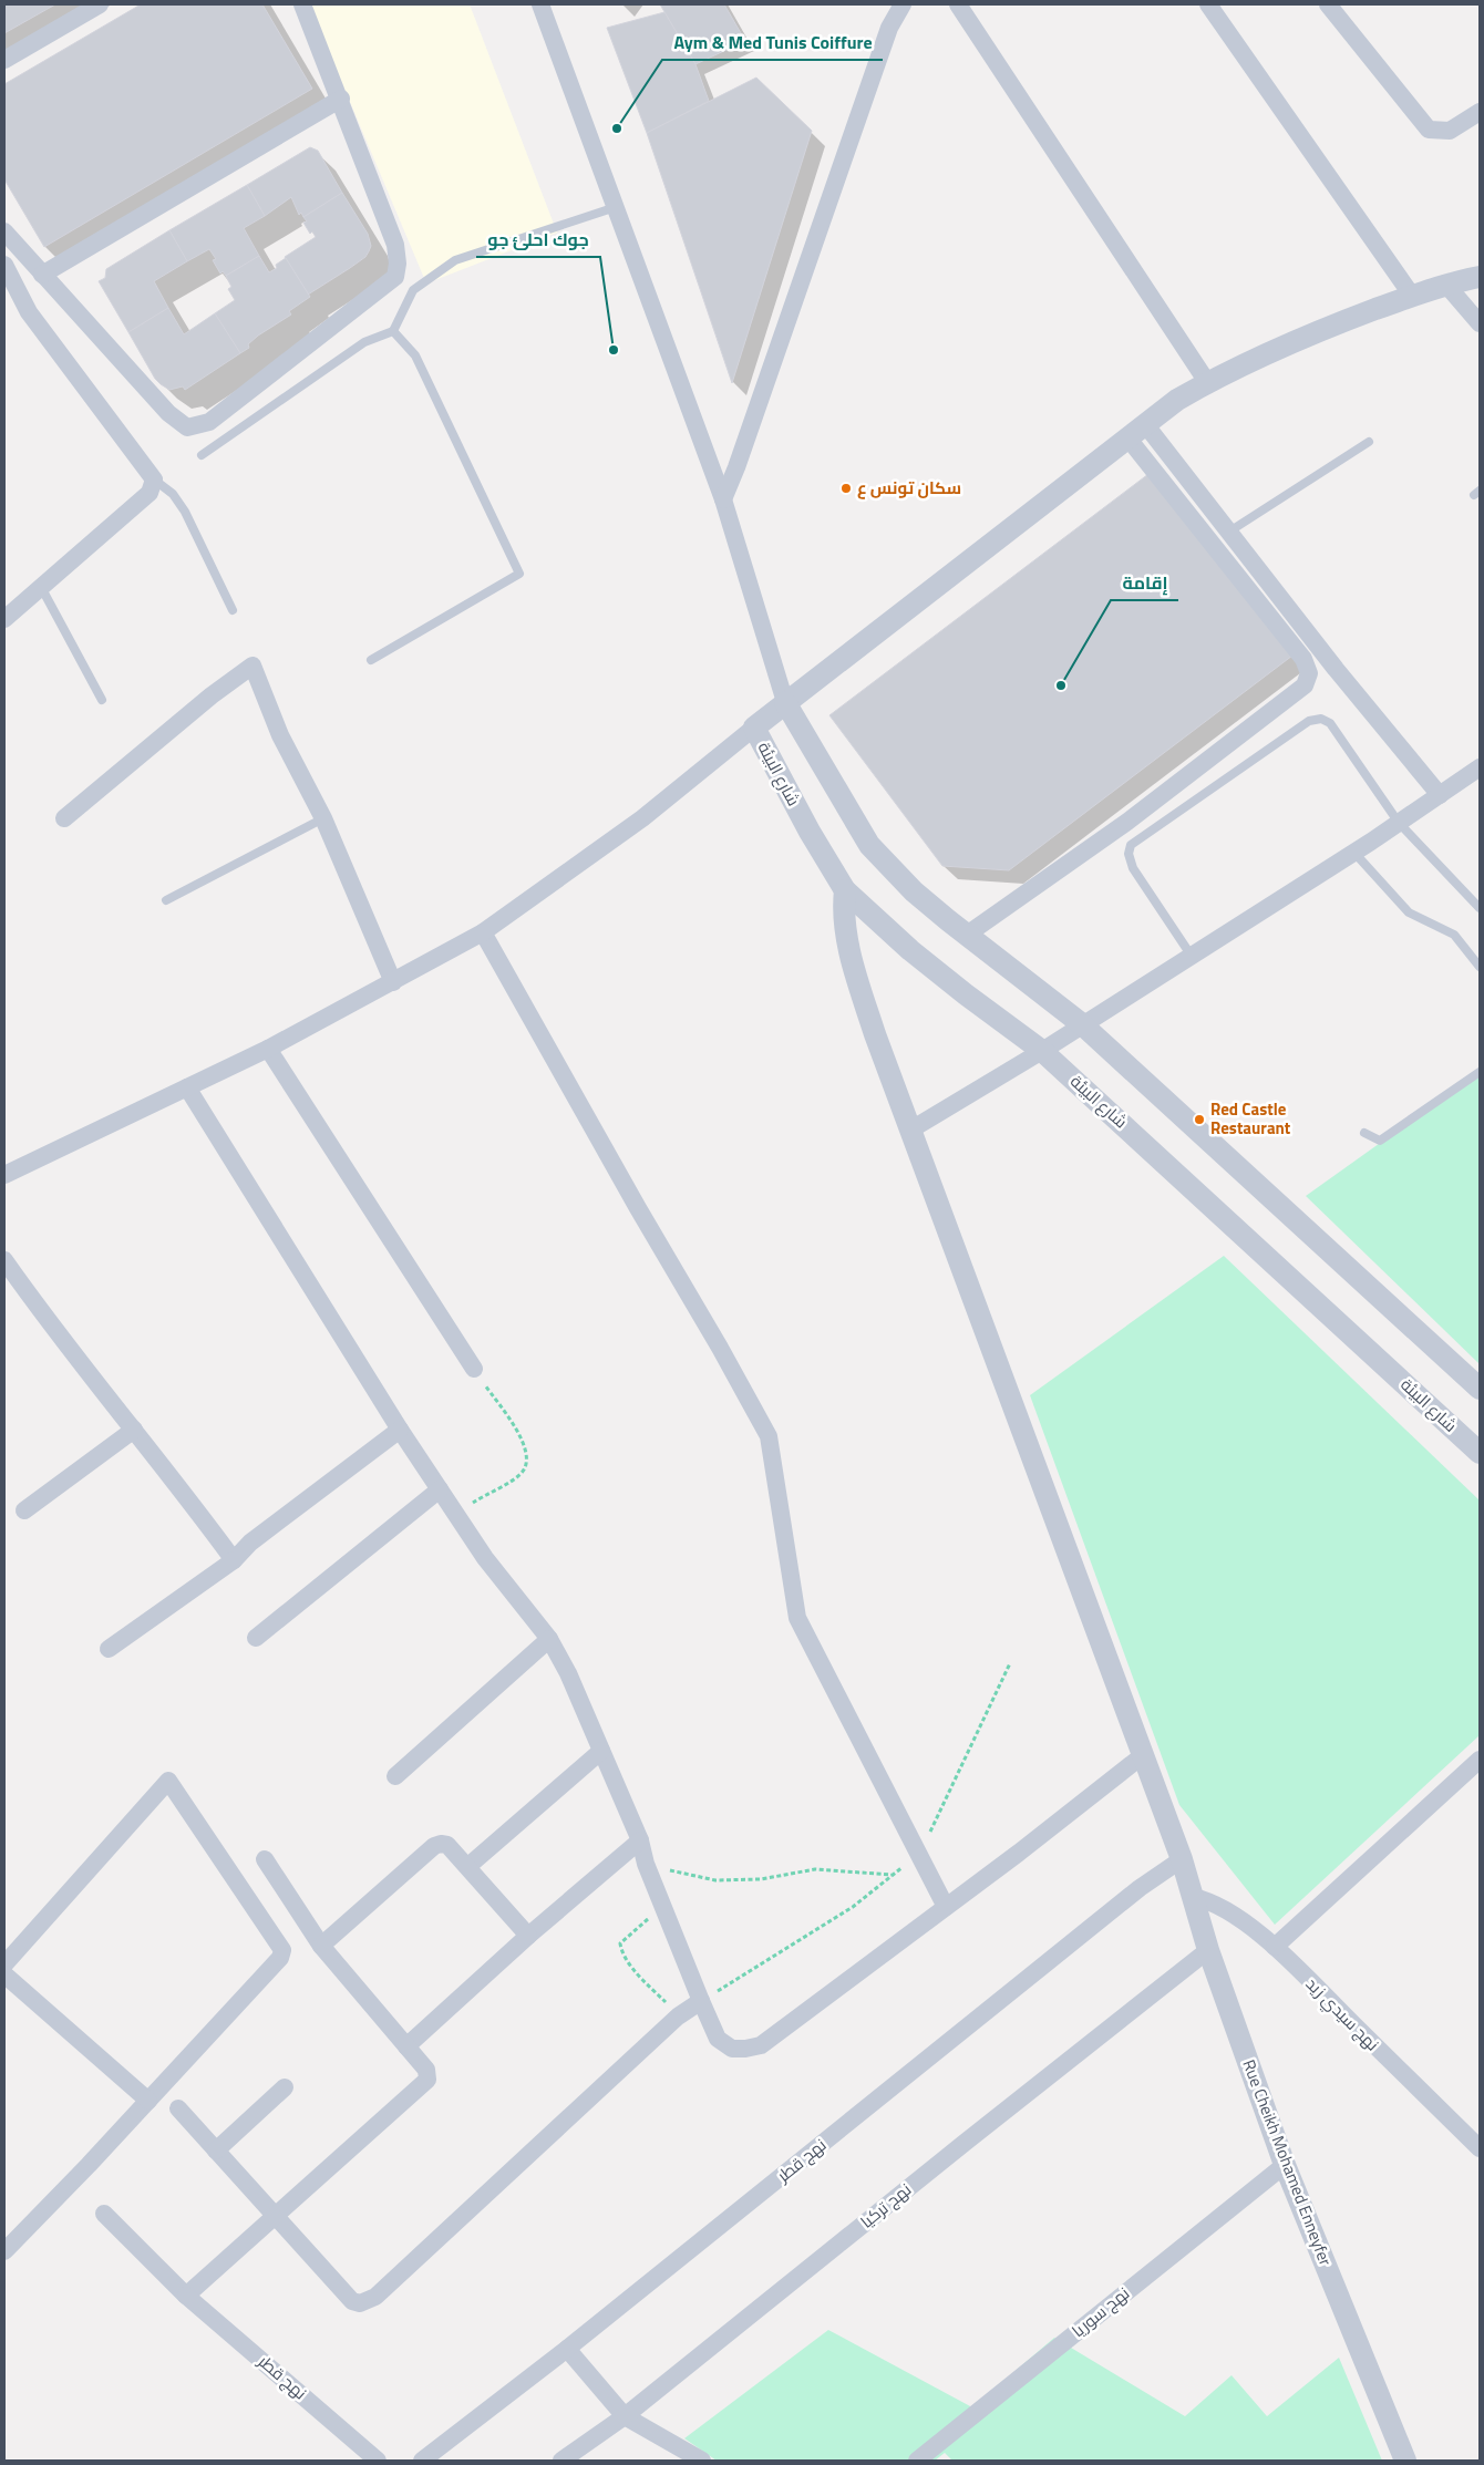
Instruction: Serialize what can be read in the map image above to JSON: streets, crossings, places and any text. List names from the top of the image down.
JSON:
{
  "streets": {
    "street": [
      "شارع البيئة",
      "نهج سيدي زيد",
      "نهج قطر",
      "Rue Cheikh Mohamed Enneyfer",
      "نهج تركيا",
      "نهج سوريا"
    ]
  },
  "crossings": [
    ["شارع البيئة", "Rue Cheikh Mohamed Enneyfer"],
    ["نهج سيدي زيد", "Rue Cheikh Mohamed Enneyfer"],
    ["نهج قطر", "Rue Cheikh Mohamed Enneyfer"],
    ["Rue Cheikh Mohamed Enneyfer", "نهج تركيا"],
    ["Rue Cheikh Mohamed Enneyfer", "نهج سوريا"]
  ],
  "places": [
    "Aym & Med Tunis Coiffure",
    "جوك احلئ جو",
    "سكان تونس ع",
    "إقامة",
    "Red Castle Restaurant"
  ]
}
